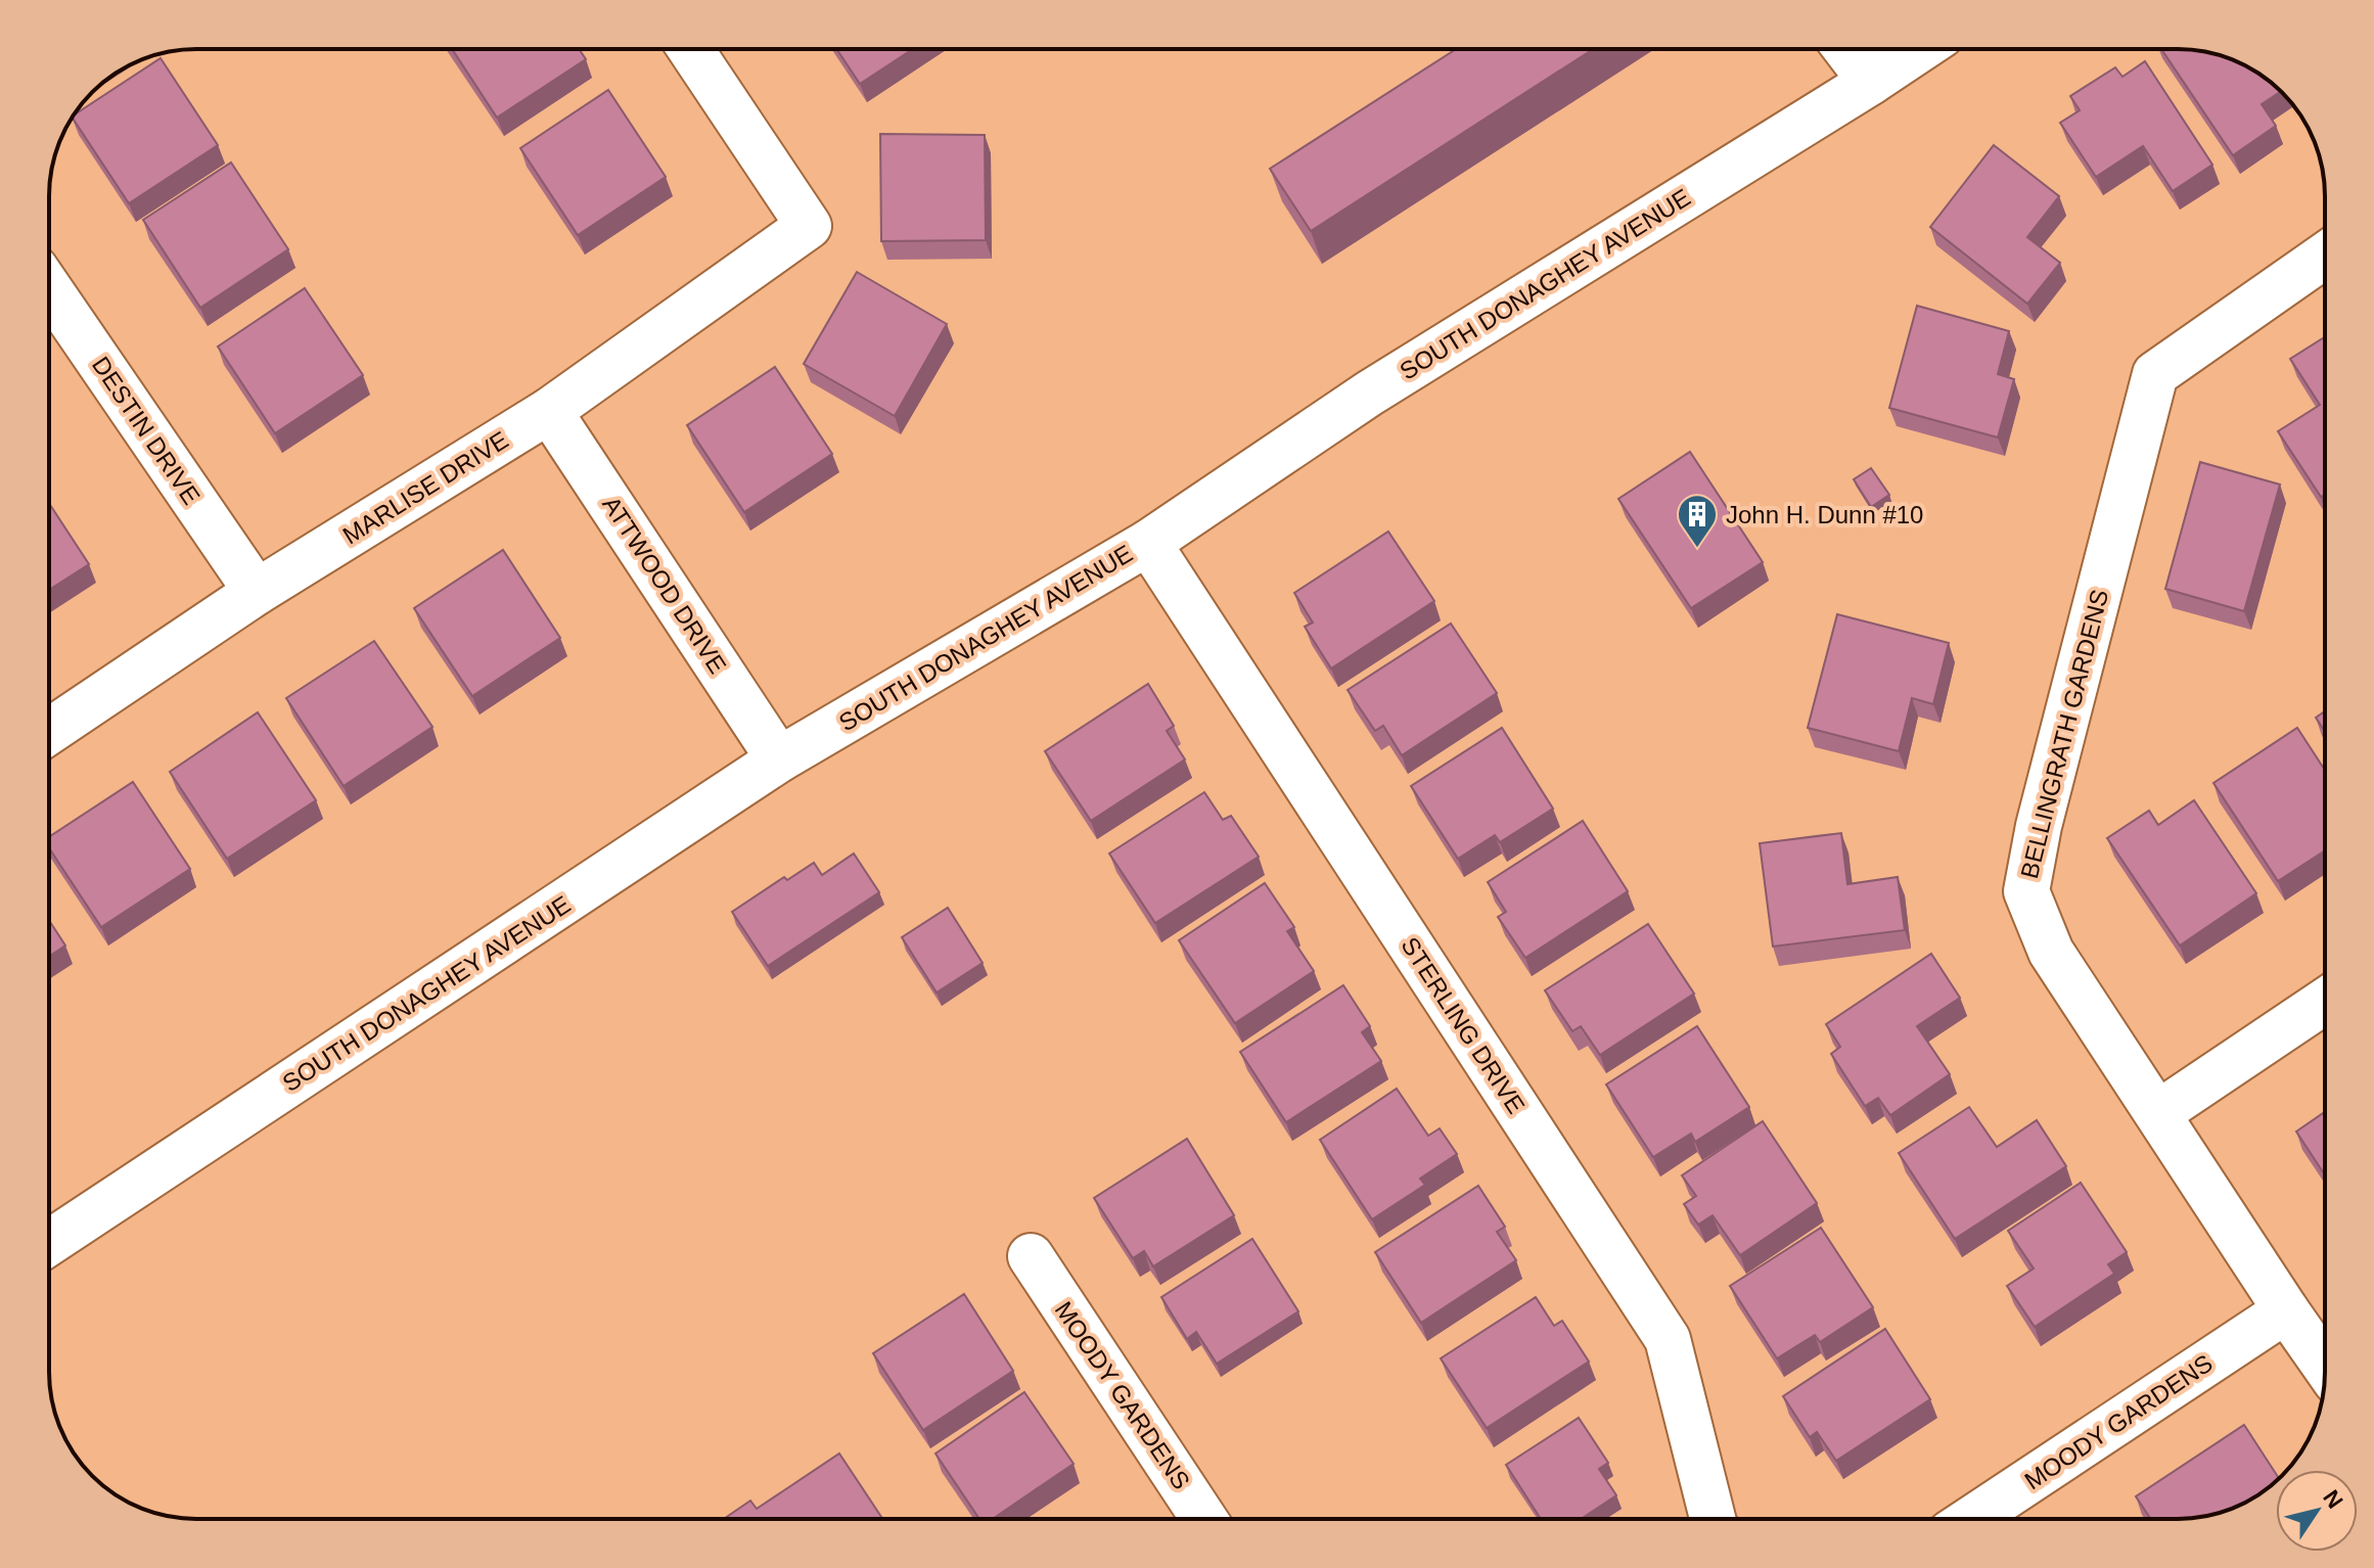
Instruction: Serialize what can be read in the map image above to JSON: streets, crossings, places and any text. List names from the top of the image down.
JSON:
{
  "streets": {
    "street": [
      "SOUTH DONAGHEY AVENUE",
      "DESTIN DRIVE",
      "MARLISE DRIVE",
      "ATTWOOD DRIVE",
      "BELLINGRATH GARDENS",
      "STERLING DRIVE",
      "MOODY GARDENS"
    ]
  },
  "crossings": [
    ["SOUTH DONAGHEY AVENUE", "ATTWOOD DRIVE"],
    ["SOUTH DONAGHEY AVENUE", "STERLING DRIVE"],
    ["DESTIN DRIVE", "MARLISE DRIVE"],
    ["MARLISE DRIVE", "ATTWOOD DRIVE"],
    ["BELLINGRATH GARDENS", "MOODY GARDENS"]
  ],
  "places": {
    "building": ["John H. Dunn #10"]
  },
  "north": "top right"
}
